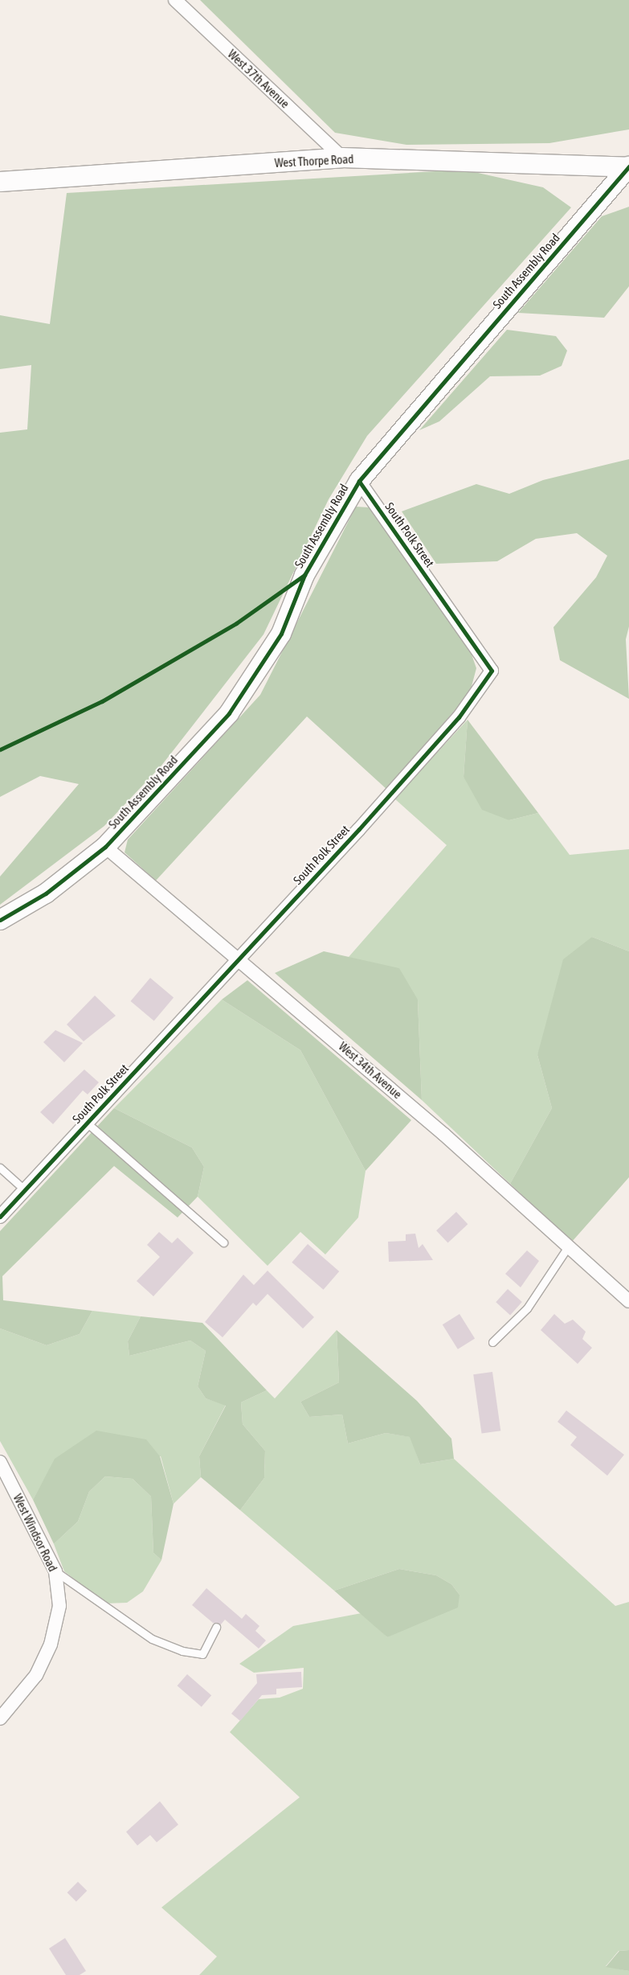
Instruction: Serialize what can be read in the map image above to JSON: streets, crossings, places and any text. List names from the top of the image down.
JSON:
{
  "streets": {
    "street": [
      "West 37th Avenue",
      "West Thorpe Road",
      "South Assembly Road",
      "South Polk Street",
      "West 34th Avenue",
      "West Windsor Road"
    ]
  },
  "crossings": [
    ["West 37th Avenue", "West Thorpe Road"],
    ["West Thorpe Road", "South Assembly Road"],
    ["South Assembly Road", "South Polk Street"],
    ["South Assembly Road", "West 34th Avenue"],
    ["South Polk Street", "West 34th Avenue"]
  ]
}
